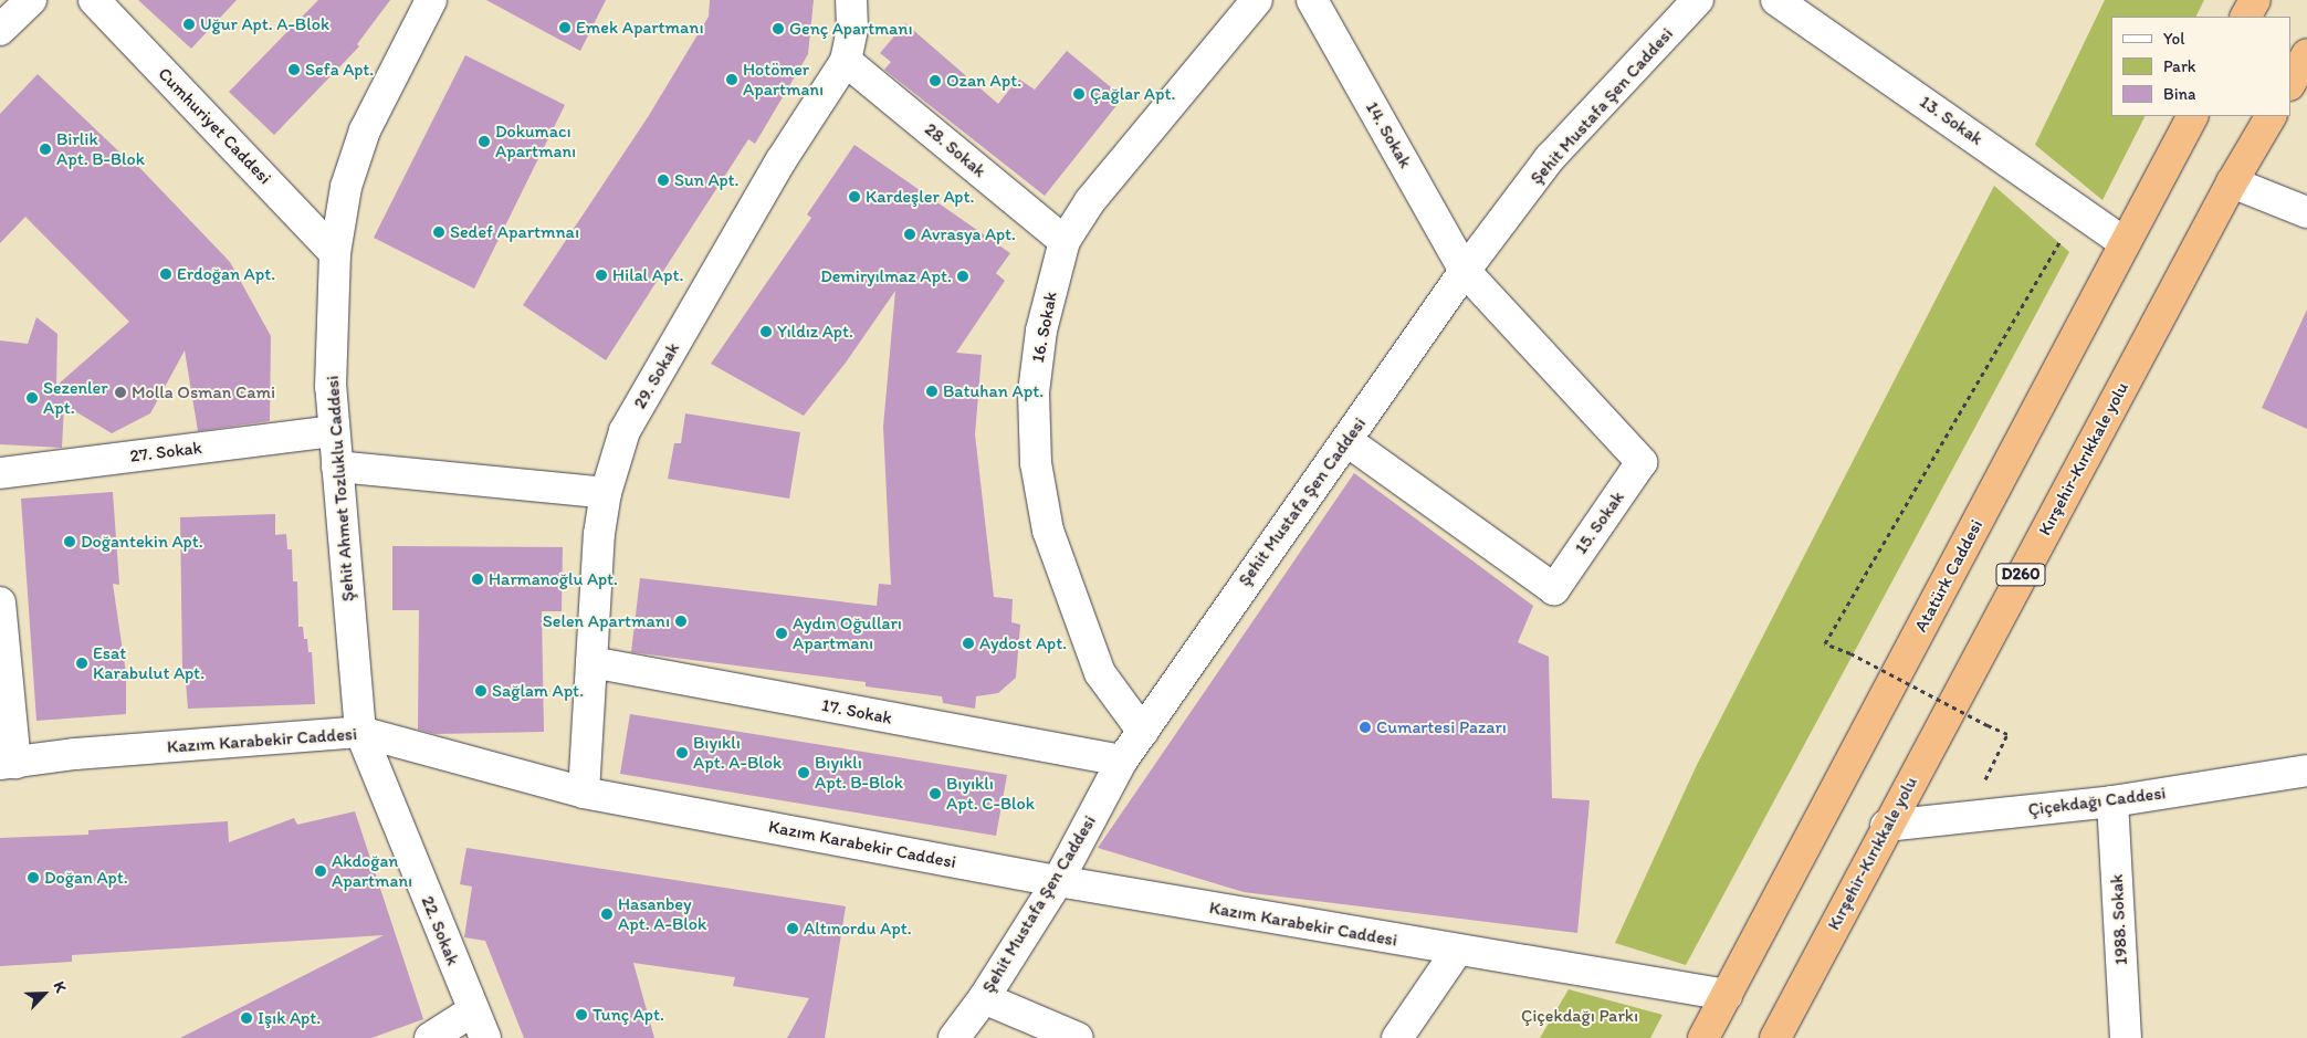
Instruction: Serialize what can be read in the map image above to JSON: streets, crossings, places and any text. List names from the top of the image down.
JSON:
{
  "streets": {
    "highway": ["Kırşehir-Kırıkkale yolu", "D260", "Atatürk Caddesi"],
    "street": [
      "Şehit Mustafa Şen Caddesi",
      "13. Sokak",
      "Cumhuriyet Caddesi",
      "14. Sokak",
      "28. Sokak",
      "16. Sokak",
      "29. Sokak",
      "27. Sokak",
      "Şehit Ahmet Tozluklu Caddesi",
      "15. Sokak",
      "17. Sokak",
      "Kazım Karabekir Caddesi",
      "Çiçekdağı Caddesi",
      "1988. Sokak",
      "22. Sokak"
    ]
  },
  "crossings": [
    ["Şehit Mustafa Şen Caddesi", "14. Sokak"],
    ["Şehit Mustafa Şen Caddesi", "16. Sokak"],
    ["Şehit Mustafa Şen Caddesi", "15. Sokak"],
    ["Şehit Mustafa Şen Caddesi", "17. Sokak"],
    ["Şehit Mustafa Şen Caddesi", "Kazım Karabekir Caddesi"],
    ["13. Sokak", "Atatürk Caddesi"],
    ["Cumhuriyet Caddesi", "Şehit Ahmet Tozluklu Caddesi"],
    ["14. Sokak", "15. Sokak"],
    ["28. Sokak", "16. Sokak"],
    ["28. Sokak", "29. Sokak"],
    ["29. Sokak", "17. Sokak"],
    ["29. Sokak", "Kazım Karabekir Caddesi"],
    ["27. Sokak", "Şehit Ahmet Tozluklu Caddesi"],
    ["Kırşehir-Kırıkkale yolu", "Çiçekdağı Caddesi"],
    ["Şehit Ahmet Tozluklu Caddesi", "Kazım Karabekir Caddesi"],
    ["Şehit Ahmet Tozluklu Caddesi", "22. Sokak"],
    ["Atatürk Caddesi", "Kazım Karabekir Caddesi"],
    ["Kazım Karabekir Caddesi", "22. Sokak"],
    ["Çiçekdağı Caddesi", "1988. Sokak"]
  ],
  "parks": ["Çiçekdağı Parkı"],
  "places": [
    "Uğur Apt. A-Blok",
    "Emek Apartmanı",
    "Genç Apartmanı",
    "Sefa Apt.",
    "Hotömer Apartmanı",
    "Ozan Apt.",
    "Çağlar Apt.",
    "Dokumacı Apartmanı",
    "Birlik Apt. B-Blok",
    "Sun Apt.",
    "Kardeşler Apt.",
    "Sedef Apartmnaı",
    "Avrasya Apt.",
    "Erdoğan Apt.",
    "Hilal Apt.",
    "Demiryılmaz Apt.",
    "Yıldız Apt.",
    "Batuhan Apt.",
    "Molla Osman Cami",
    "Sezenler Apt.",
    "Doğantekin Apt.",
    "Harmanoğlu Apt.",
    "Selen Apartmanı",
    "Aydın Oğulları Apartmanı",
    "Aydost Apt.",
    "Esat Karabulut Apt.",
    "Sağlam Apt.",
    "Cumartesi Pazarı",
    "Bıyıklı Apt. A-Blok",
    "Bıyıklı Apt. B-Blok",
    "Bıyıklı Apt. C-Blok",
    "Akdoğan Apartmanı",
    "Doğan Apt.",
    "Hasanbey Apt. A-Blok",
    "Altınordu Apt.",
    "Tunç Apt.",
    "Işık Apt."
  ],
  "legend": ["Yol", "Park", "Bina"],
  "north": "top right"
}
